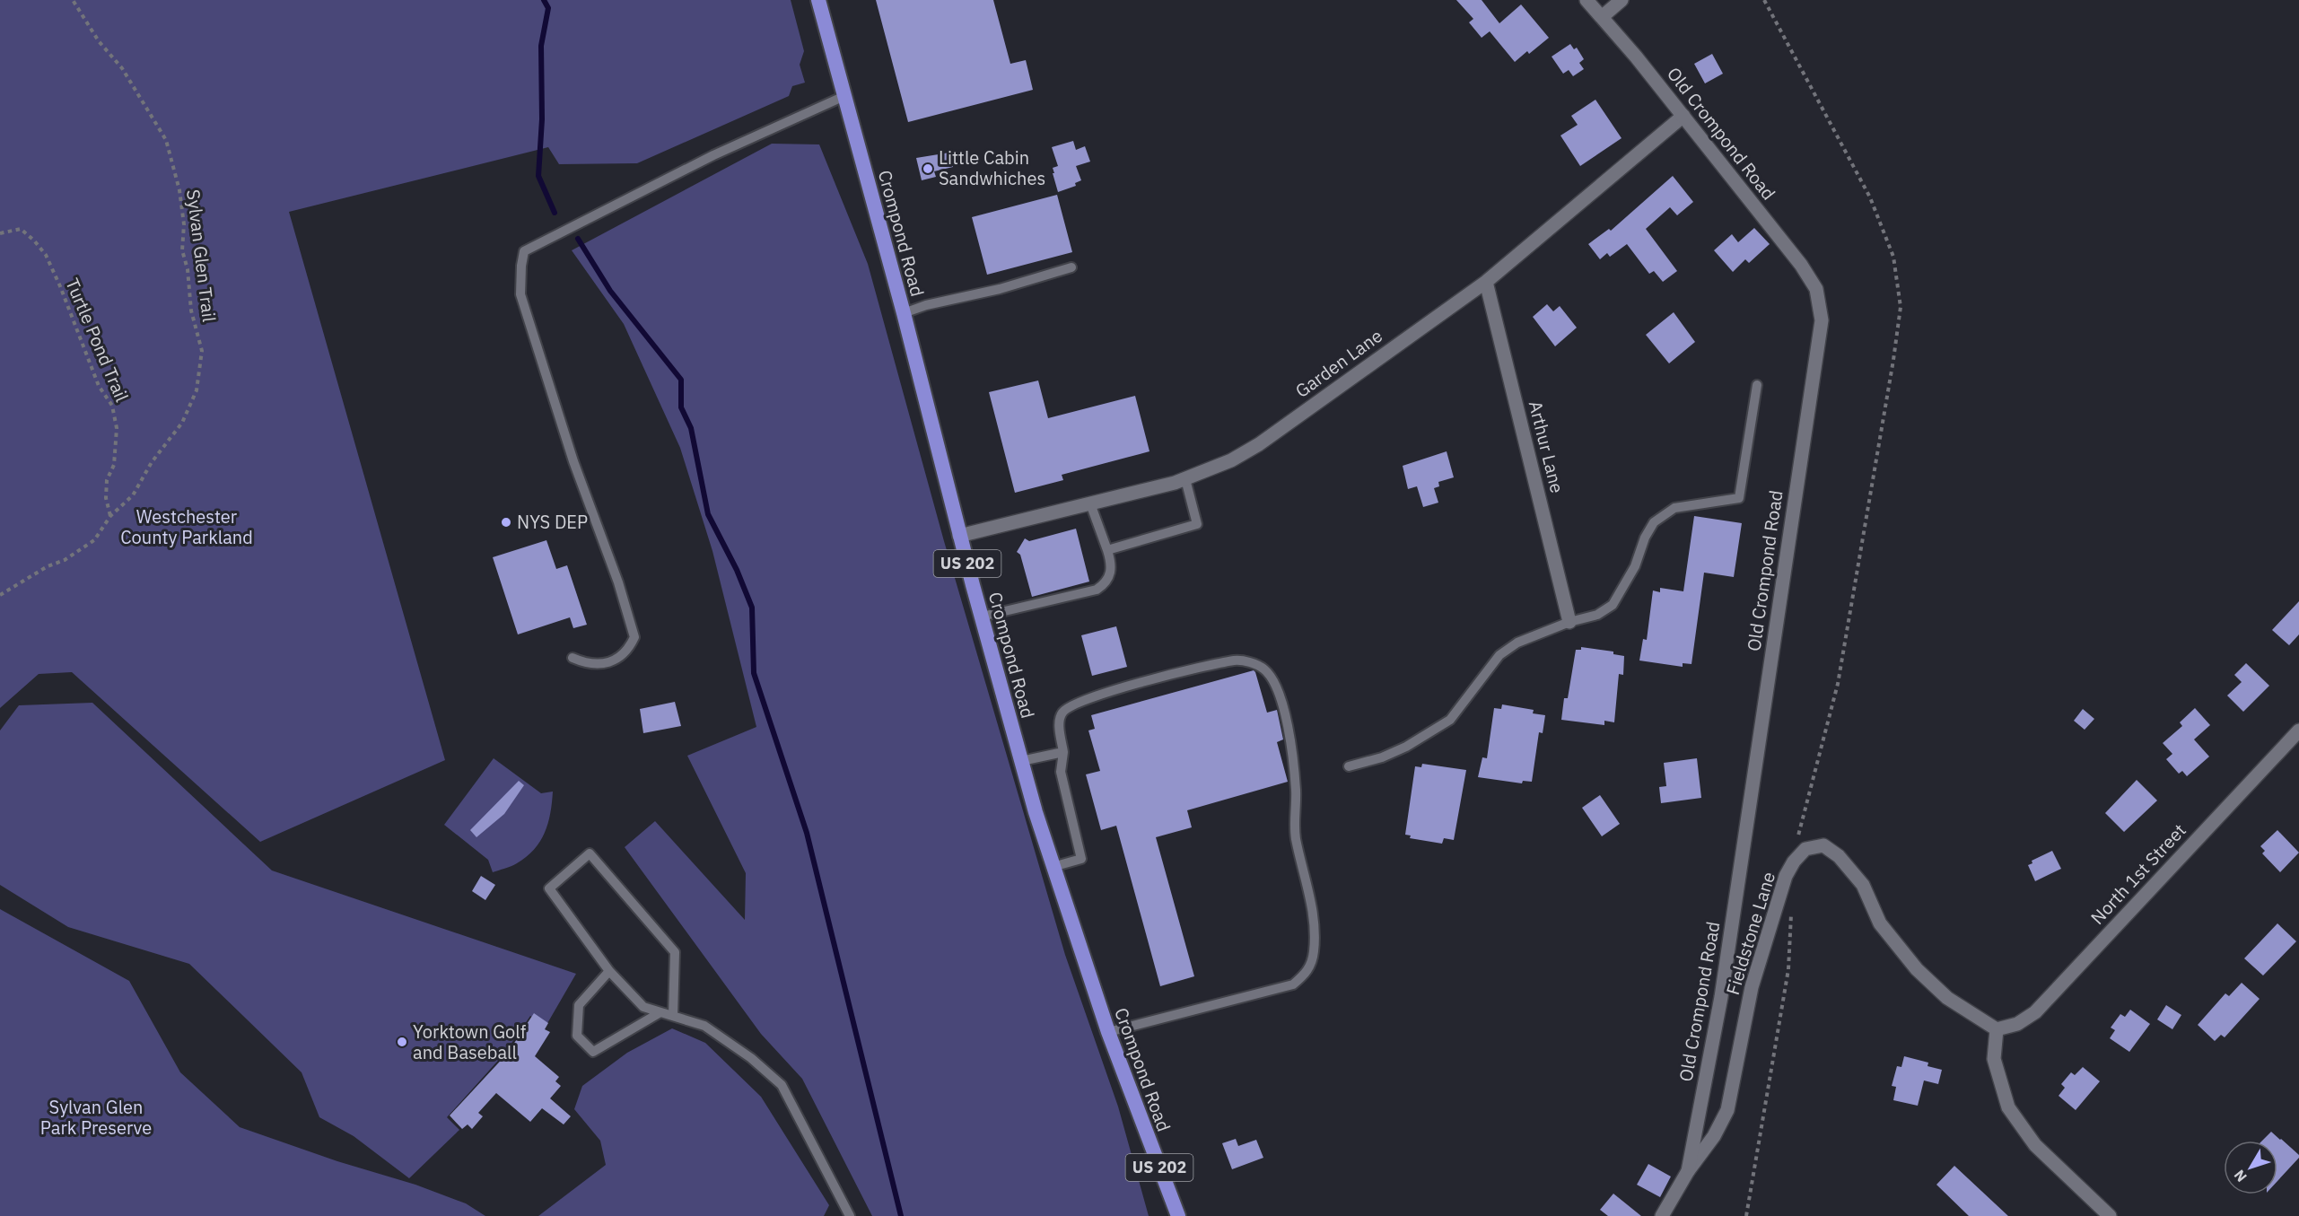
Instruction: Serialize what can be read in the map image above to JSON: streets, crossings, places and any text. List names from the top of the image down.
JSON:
{
  "streets": {
    "highway": ["Crompond Road", "US 202"],
    "street": [
      "Old Crompond Road",
      "Garden Lane",
      "Arthur Lane",
      "North 1st Street",
      "Fieldstone Lane"
    ],
    "path": ["Sylvan Glen Trail", "Turtle Pond Trail"]
  },
  "crossings": [
    ["Old Crompond Road", "Garden Lane"],
    ["Old Crompond Road", "Fieldstone Lane"],
    ["Crompond Road", "Garden Lane"],
    ["Sylvan Glen Trail", "Turtle Pond Trail"],
    ["Garden Lane", "Arthur Lane"],
    ["North 1st Street", "Fieldstone Lane"]
  ],
  "parks": ["Westchester County Parkland", "Sylvan Glen Park Preserve"],
  "places": ["Little Cabin Sandwhiches", "NYS DEP", "Yorktown Golf and Baseball"],
  "north": "bottom left"
}
